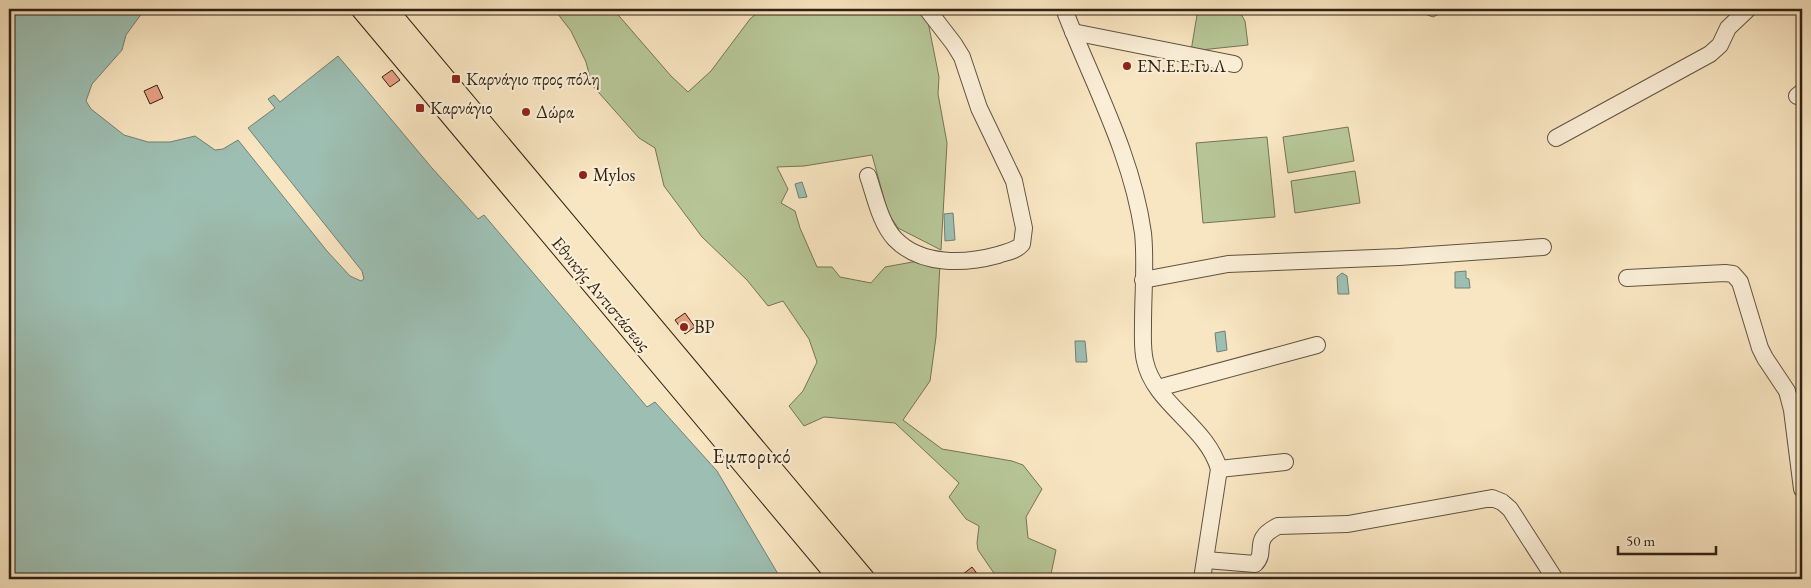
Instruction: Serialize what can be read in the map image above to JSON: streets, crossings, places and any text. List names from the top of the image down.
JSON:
{
  "streets": {
    "main road": ["Εθνικής Αντιστάσεως"]
  },
  "districts": ["Εμπορικό"],
  "places": {
    "other": [
      "ΕΝ.Ε.Ε.Γυ.Λ",
      "Δώρα",
      "Mylos",
      "BP"
    ],
    "transit": ["Καρνάγιο προς πόλη", "Καρνάγιο"]
  },
  "scale_bar": "50 m"
}
